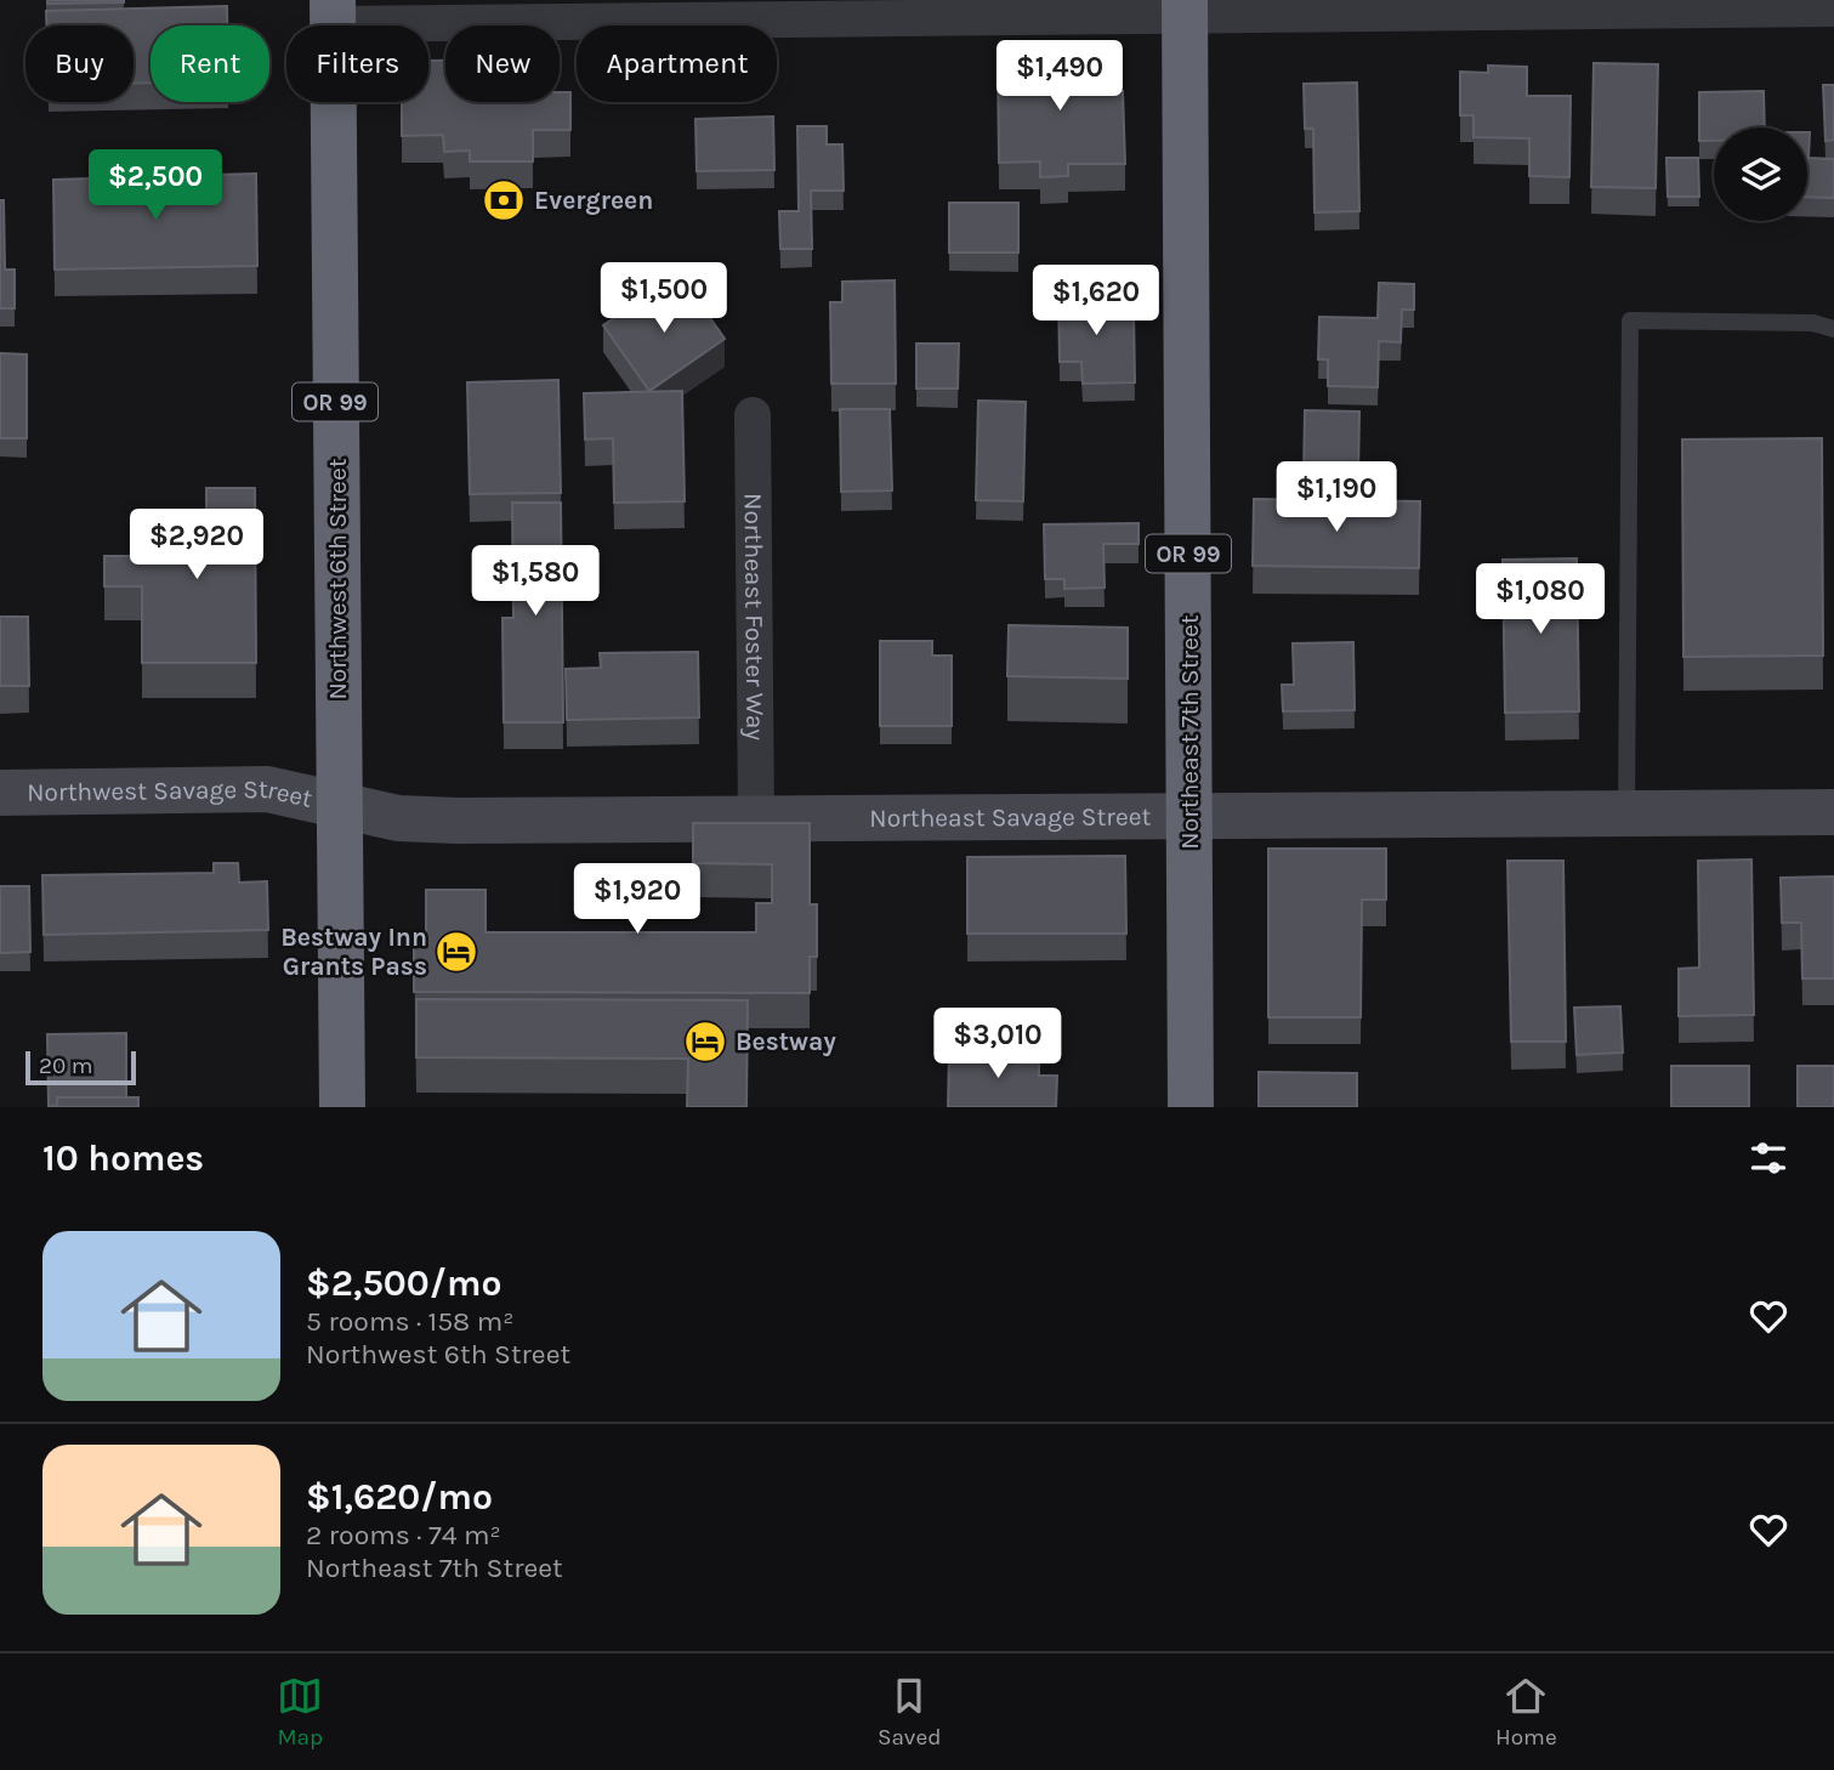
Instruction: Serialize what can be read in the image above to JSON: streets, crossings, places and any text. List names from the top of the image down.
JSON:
{
  "streets": {
    "highway": ["OR 99", "Northwest 6th Street", "Northeast 7th Street"],
    "street": ["Northeast Foster Way", "Northwest Savage Street", "Northeast Savage Street"]
  },
  "crossings": [
    ["Northwest 6th Street", "Northwest Savage Street"],
    ["Northwest 6th Street", "Northeast Savage Street"],
    ["Northeast Foster Way", "Northeast Savage Street"],
    ["Northeast 7th Street", "Northeast Savage Street"],
    ["Northwest Savage Street", "Northeast Savage Street"]
  ],
  "places": {
    "bank": ["Evergreen"],
    "hotel": ["Bestway Inn Grants Pass", "Bestway"]
  },
  "scale_bar": "20 m",
  "page": {
    "chip": [
      "Buy",
      "Rent",
      "Filters",
      "New",
      "Apartment"
    ],
    "price": [
      "$1,490",
      "$2,500",
      "$1,500",
      "$1,620",
      "$1,190",
      "$2,920",
      "$1,580",
      "$1,080",
      "$1,920",
      "$3,010"
    ],
    "scale": "20 m",
    "heading": "10 homes",
    "list": [
      {
        "name": "$2,500/mo",
        "note": "5 rooms · 158 m² · Northwest 6th Street"
      },
      {
        "name": "$1,620/mo",
        "note": "2 rooms · 74 m² · Northeast 7th Street"
      }
    ],
    "tabs": ["Map", "Saved", "Home"]
  }
}
